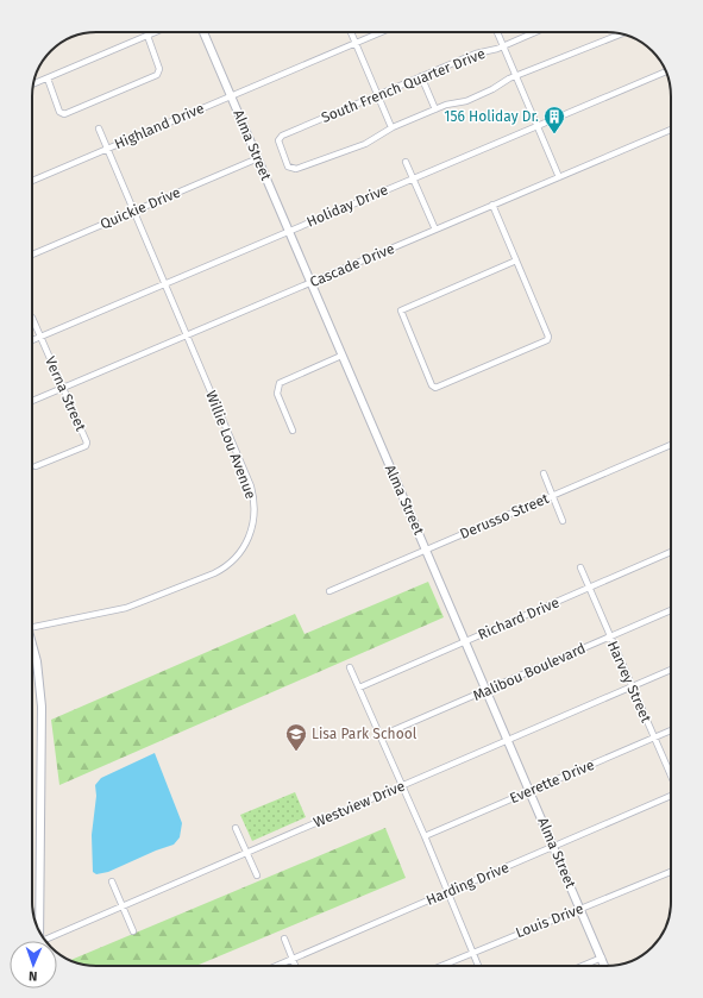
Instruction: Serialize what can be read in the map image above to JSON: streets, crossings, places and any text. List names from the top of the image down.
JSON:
{
  "streets": {
    "street": [
      "South French Quarter Drive",
      "Highland Drive",
      "Alma Street",
      "Holiday Drive",
      "Quickie Drive",
      "Cascade Drive",
      "Verna Street",
      "Willie Lou Avenue",
      "Derusso Street",
      "Richard Drive",
      "Malibou Boulevard",
      "Harvey Street",
      "Everette Drive",
      "Westview Drive",
      "Harding Drive",
      "Louis Drive"
    ]
  },
  "crossings": [
    ["Highland Drive", "Alma Street"],
    ["Highland Drive", "Willie Lou Avenue"],
    ["Alma Street", "Holiday Drive"],
    ["Alma Street", "Quickie Drive"],
    ["Alma Street", "Cascade Drive"],
    ["Alma Street", "Derusso Street"],
    ["Alma Street", "Richard Drive"],
    ["Alma Street", "Malibou Boulevard"],
    ["Alma Street", "Everette Drive"],
    ["Alma Street", "Westview Drive"],
    ["Alma Street", "Harding Drive"],
    ["Alma Street", "Louis Drive"],
    ["Holiday Drive", "Verna Street"],
    ["Holiday Drive", "Willie Lou Avenue"],
    ["Quickie Drive", "Willie Lou Avenue"],
    ["Cascade Drive", "Verna Street"],
    ["Cascade Drive", "Willie Lou Avenue"],
    ["Richard Drive", "Harvey Street"],
    ["Malibou Boulevard", "Harvey Street"],
    ["Harvey Street", "Everette Drive"],
    ["Harvey Street", "Westview Drive"]
  ],
  "places": {
    "building": ["156 Holiday Dr."],
    "school or university": ["Lisa Park School"]
  },
  "north": "bottom"
}
